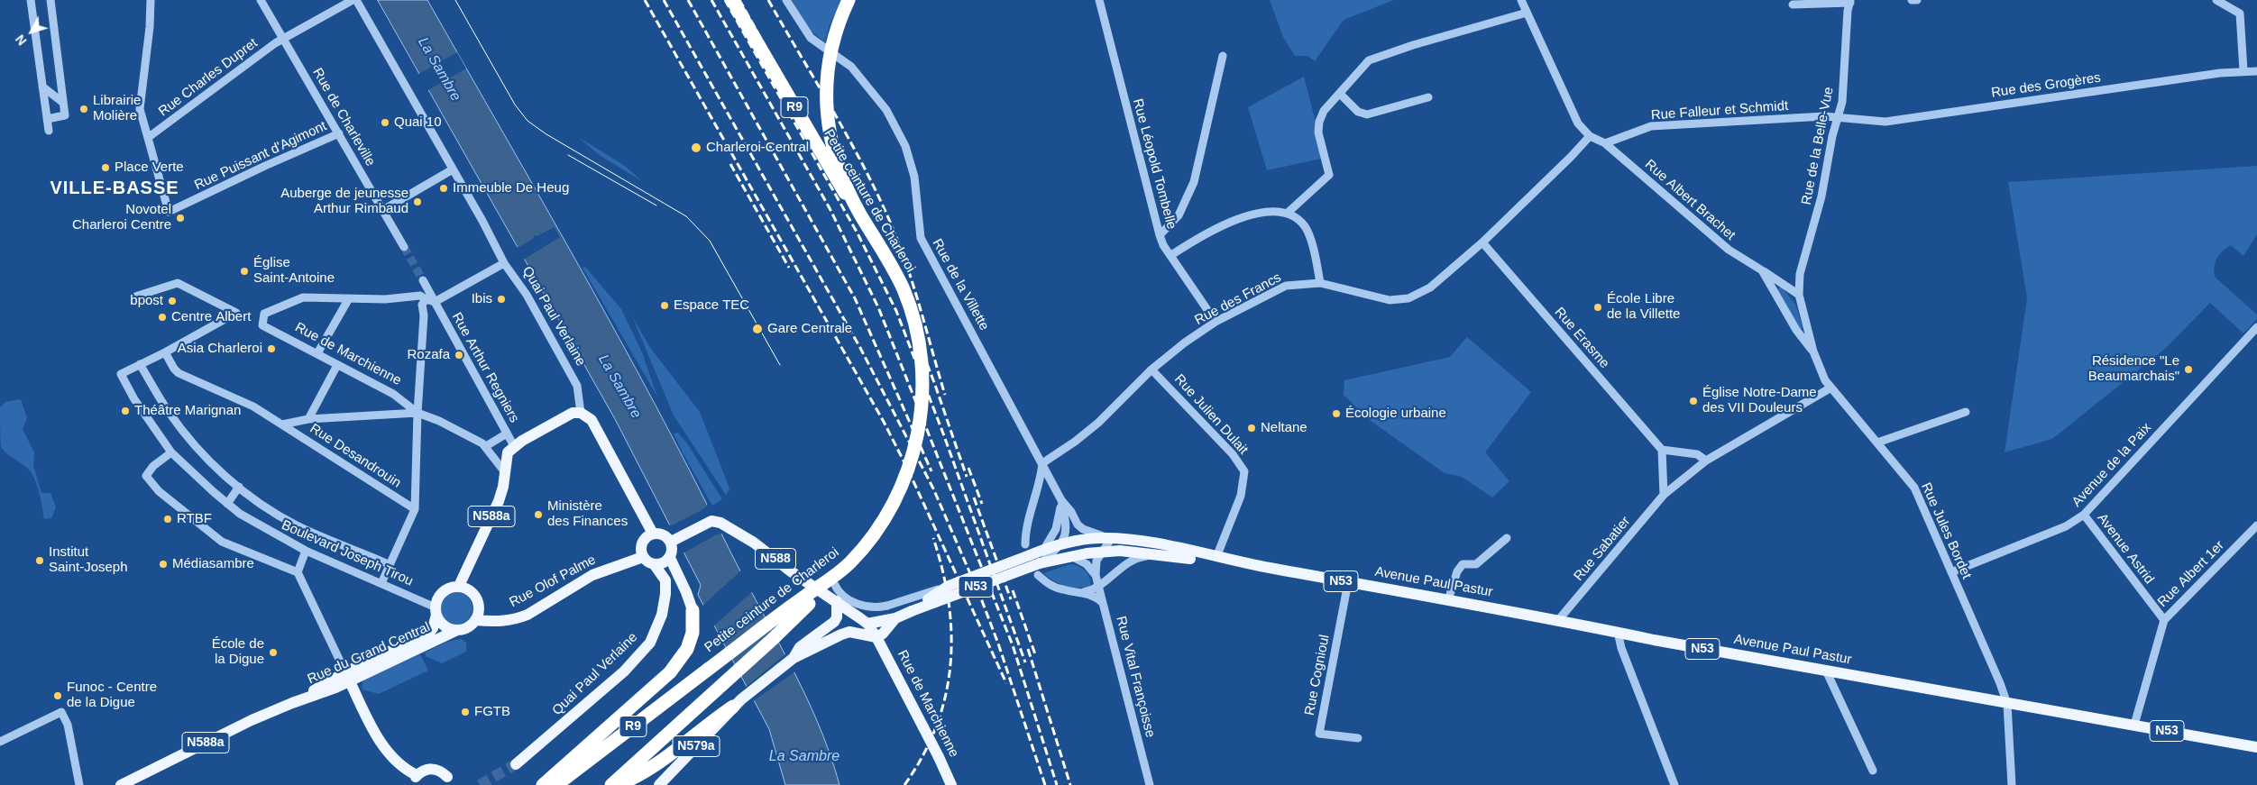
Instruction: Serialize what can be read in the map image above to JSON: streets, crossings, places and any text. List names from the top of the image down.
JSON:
{
  "streets": {
    "highway": ["R9", "Petite ceinture de Charleroi"],
    "main road": [
      "Quai Paul Verlaine",
      "Rue de Marchienne",
      "N588a",
      "N588",
      "Rue Olof Palme",
      "N53",
      "Avenue Paul Pastur",
      "Rue du Grand Central",
      "N579a"
    ],
    "street": [
      "Rue Charles Dupret",
      "Rue des Grogères",
      "Rue Falleur et Schmidt",
      "Rue de Charleville",
      "Rue de la Belle-Vue",
      "Rue Puissant d'Agimont",
      "Rue Léopold Tombelle",
      "Rue Albert Brachet",
      "Rue de la Villette",
      "Rue des Francs",
      "Rue Erasme",
      "Rue Arthur Regniers",
      "Rue Julien Dulait",
      "Rue Desandrouin",
      "Avenue de la Paix",
      "Rue Jules Bordet",
      "Rue Sabatier",
      "Avenue Astrid",
      "Boulevard Joseph Tirou",
      "Rue Albert 1er",
      "Rue Cognioul",
      "Rue Vital Françoisse"
    ]
  },
  "crossings": [
    ["Rue Charles Dupret", "Rue de Charleville"],
    ["Rue Charles Dupret", "Rue Puissant d'Agimont"],
    ["Rue des Grogères", "Rue Falleur et Schmidt"],
    ["Rue des Grogères", "Rue de la Belle-Vue"],
    ["Rue Falleur et Schmidt", "Rue de la Belle-Vue"],
    ["Rue Falleur et Schmidt", "Rue Albert Brachet"],
    ["Rue de Charleville", "Rue Puissant d'Agimont"],
    ["Rue de la Belle-Vue", "Rue Albert Brachet"],
    ["Rue Léopold Tombelle", "Rue des Francs"],
    ["Rue Albert Brachet", "Rue des Francs"],
    ["Rue Albert Brachet", "Rue Jules Bordet"],
    ["Rue Albert Brachet", "Rue Sabatier"],
    ["Rue de la Villette", "Rue des Francs"],
    ["Rue de la Villette", "N53"],
    ["Rue de la Villette", "Avenue Paul Pastur"],
    ["Rue des Francs", "Rue Erasme"],
    ["Rue des Francs", "Rue Julien Dulait"],
    ["Quai Paul Verlaine", "N588"],
    ["Quai Paul Verlaine", "Rue Olof Palme"],
    ["Rue de Marchienne", "N588"],
    ["Rue de Marchienne", "N53"],
    ["Rue de Marchienne", "N579a"],
    ["Rue Arthur Regniers", "N588a"],
    ["Rue Julien Dulait", "Avenue Paul Pastur"],
    ["Avenue de la Paix", "Rue Jules Bordet"],
    ["Avenue de la Paix", "Avenue Astrid"],
    ["N588a", "Boulevard Joseph Tirou"],
    ["N588a", "Rue Olof Palme"],
    ["N588a", "Rue du Grand Central"],
    ["Rue Jules Bordet", "Rue Sabatier"],
    ["Rue Jules Bordet", "Avenue Paul Pastur"],
    ["Rue Sabatier", "Avenue Paul Pastur"],
    ["Avenue Astrid", "Rue Albert 1er"],
    ["Boulevard Joseph Tirou", "Rue Olof Palme"],
    ["Boulevard Joseph Tirou", "Rue du Grand Central"],
    ["N588", "Rue Olof Palme"],
    ["N588", "N53"],
    ["N588", "N579a"],
    ["Rue Albert 1er", "Avenue Paul Pastur"],
    ["Rue Olof Palme", "Rue du Grand Central"],
    ["N53", "Avenue Paul Pastur"],
    ["Avenue Paul Pastur", "Rue Cognioul"],
    ["Avenue Paul Pastur", "Rue Vital Françoisse"]
  ],
  "districts": ["VILLE-BASSE"],
  "water": ["La Sambre"],
  "places": [
    "Librairie Molière",
    "Quai 10",
    "Charleroi-Central",
    "Place Verte",
    "Immeuble De Heug",
    "Auberge de jeunesse Arthur Rimbaud",
    "Novotel Charleroi Centre",
    "Église Saint-Antoine",
    "Ibis",
    "bpost",
    "Espace TEC",
    "École Libre de la Villette",
    "Centre Albert",
    "Gare Centrale",
    "Asia Charleroi",
    "Rozafa",
    "Résidence \"Le Beaumarchais\"",
    "Église Notre-Dame des VII Douleurs",
    "Théâtre Marignan",
    "Écologie urbaine",
    "Neltane",
    "Ministère des Finances",
    "RTBF",
    "Institut Saint-Joseph",
    "Médiasambre",
    "École de la Digue",
    "Funoc - Centre de la Digue",
    "FGTB"
  ],
  "north": "bottom left"
}
